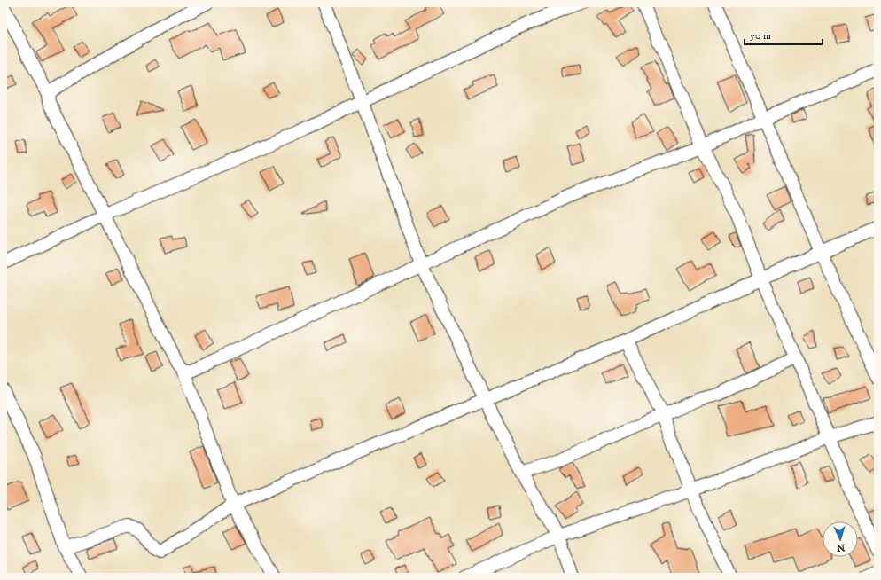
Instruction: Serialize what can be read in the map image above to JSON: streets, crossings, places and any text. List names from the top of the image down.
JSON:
{
  "scale_bar": "50 m",
  "north": "bottom"
}
